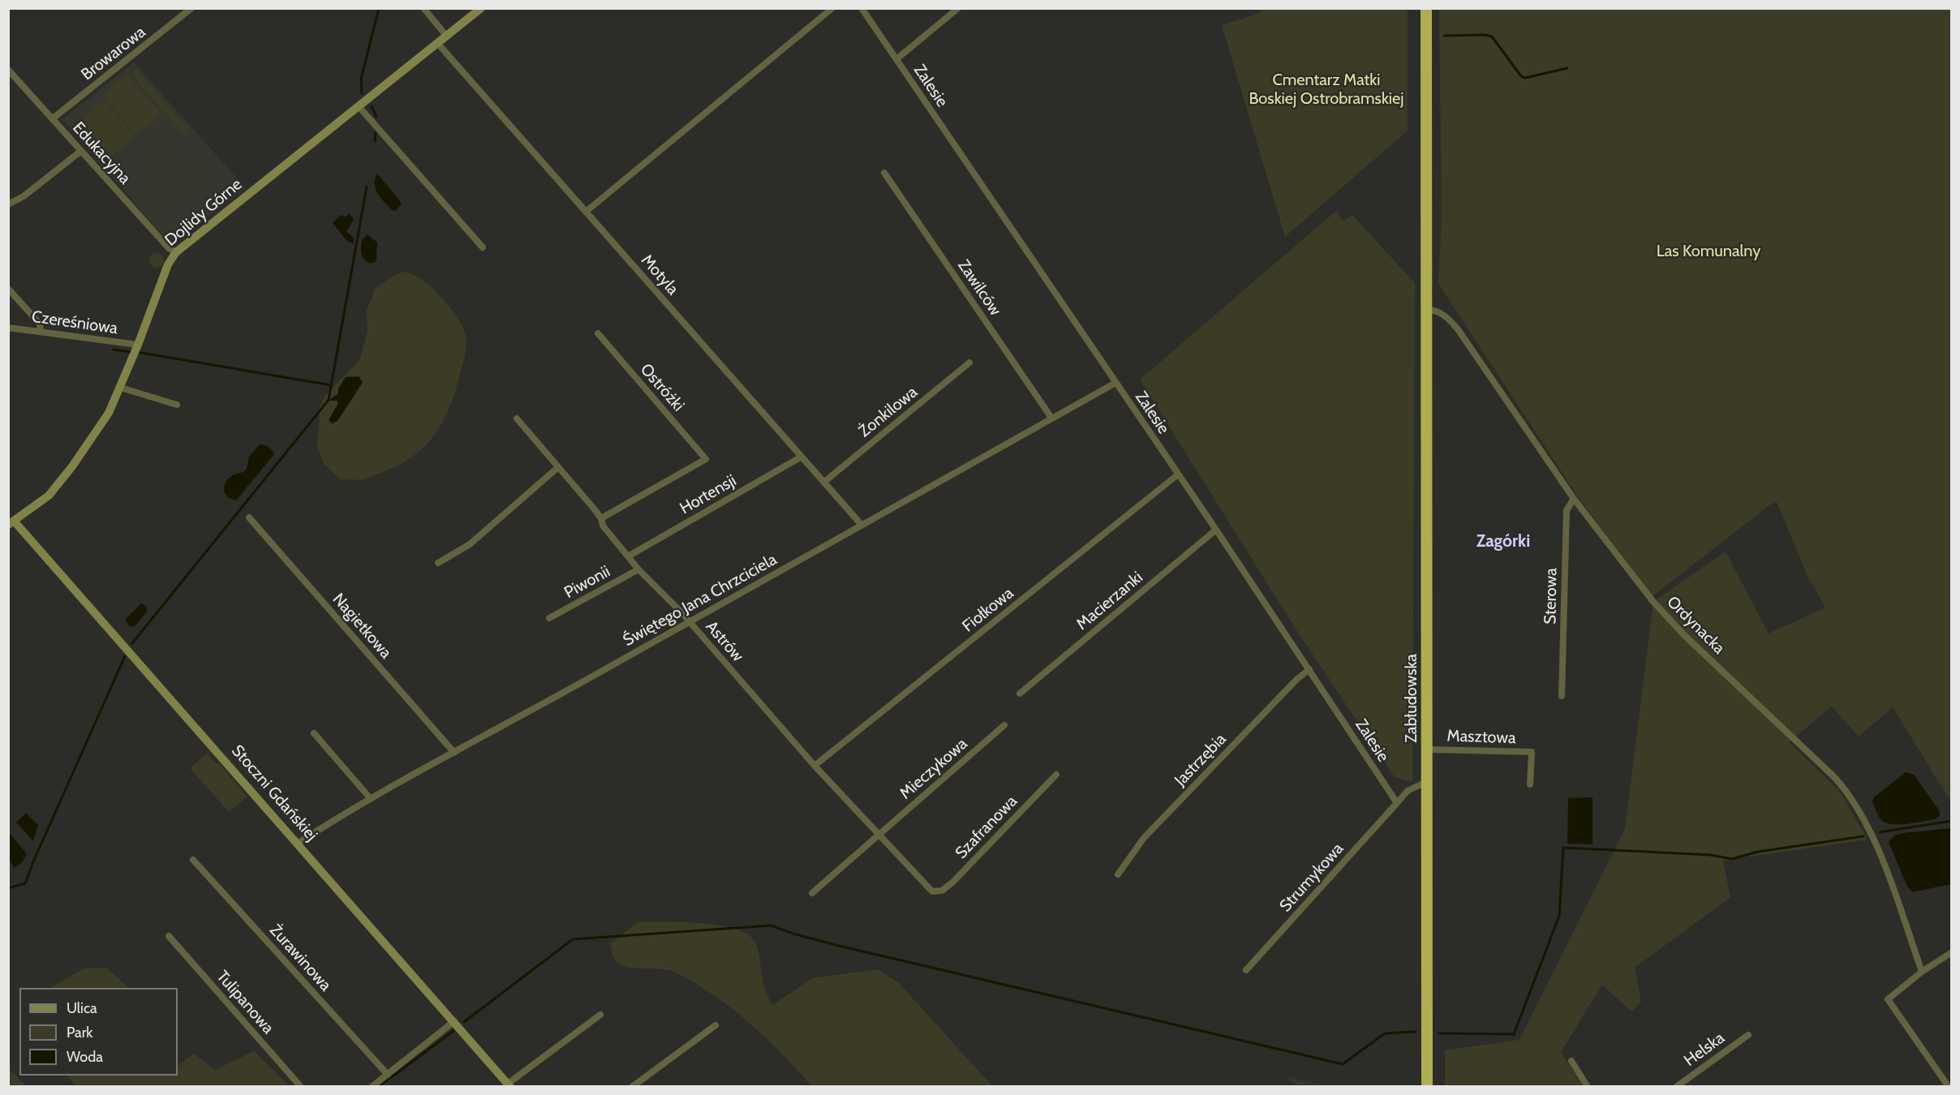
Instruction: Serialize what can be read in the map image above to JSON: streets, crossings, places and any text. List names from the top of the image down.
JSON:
{
  "streets": {
    "highway": ["Zabłudowska"],
    "street": [
      "Browarowa",
      "Zalesie",
      "Edukacyjna",
      "Dojlidy Górne",
      "Motyla",
      "Zawilców",
      "Czereśniowa",
      "Ostróżki",
      "Żonkilowa",
      "Hortensji",
      "Piwonii",
      "Sterowa",
      "Świętego Jana Chrzciciela",
      "Macierzanki",
      "Fiołkowa",
      "Ordynacka",
      "Nagietkowa",
      "Astrów",
      "Masztowa",
      "Jastrzębia",
      "Mieczykowa",
      "Stoczni Gdańskiej",
      "Szafranowa",
      "Strumykowa",
      "Żurawinowa",
      "Tulipanowa",
      "Helska"
    ]
  },
  "crossings": [
    ["Browarowa", "Edukacyjna"],
    ["Zalesie", "Świętego Jana Chrzciciela"],
    ["Zalesie", "Macierzanki"],
    ["Zalesie", "Fiołkowa"],
    ["Zalesie", "Jastrzębia"],
    ["Zalesie", "Strumykowa"],
    ["Edukacyjna", "Dojlidy Górne"],
    ["Dojlidy Górne", "Motyla"],
    ["Dojlidy Górne", "Czereśniowa"],
    ["Dojlidy Górne", "Stoczni Gdańskiej"],
    ["Motyla", "Żonkilowa"],
    ["Motyla", "Hortensji"],
    ["Motyla", "Świętego Jana Chrzciciela"],
    ["Zawilców", "Świętego Jana Chrzciciela"],
    ["Ostróżki", "Astrów"],
    ["Hortensji", "Astrów"],
    ["Piwonii", "Astrów"],
    ["Sterowa", "Ordynacka"],
    ["Świętego Jana Chrzciciela", "Nagietkowa"],
    ["Świętego Jana Chrzciciela", "Astrów"],
    ["Świętego Jana Chrzciciela", "Stoczni Gdańskiej"],
    ["Fiołkowa", "Astrów"],
    ["Ordynacka", "Zabłudowska"],
    ["Astrów", "Mieczykowa"],
    ["Astrów", "Szafranowa"],
    ["Zabłudowska", "Masztowa"]
  ],
  "districts": ["Zagórki"],
  "parks": ["Cmentarz Matki Boskiej Ostrobramskiej", "Las Komunalny"],
  "legend": ["Ulica", "Park", "Woda"]
}
